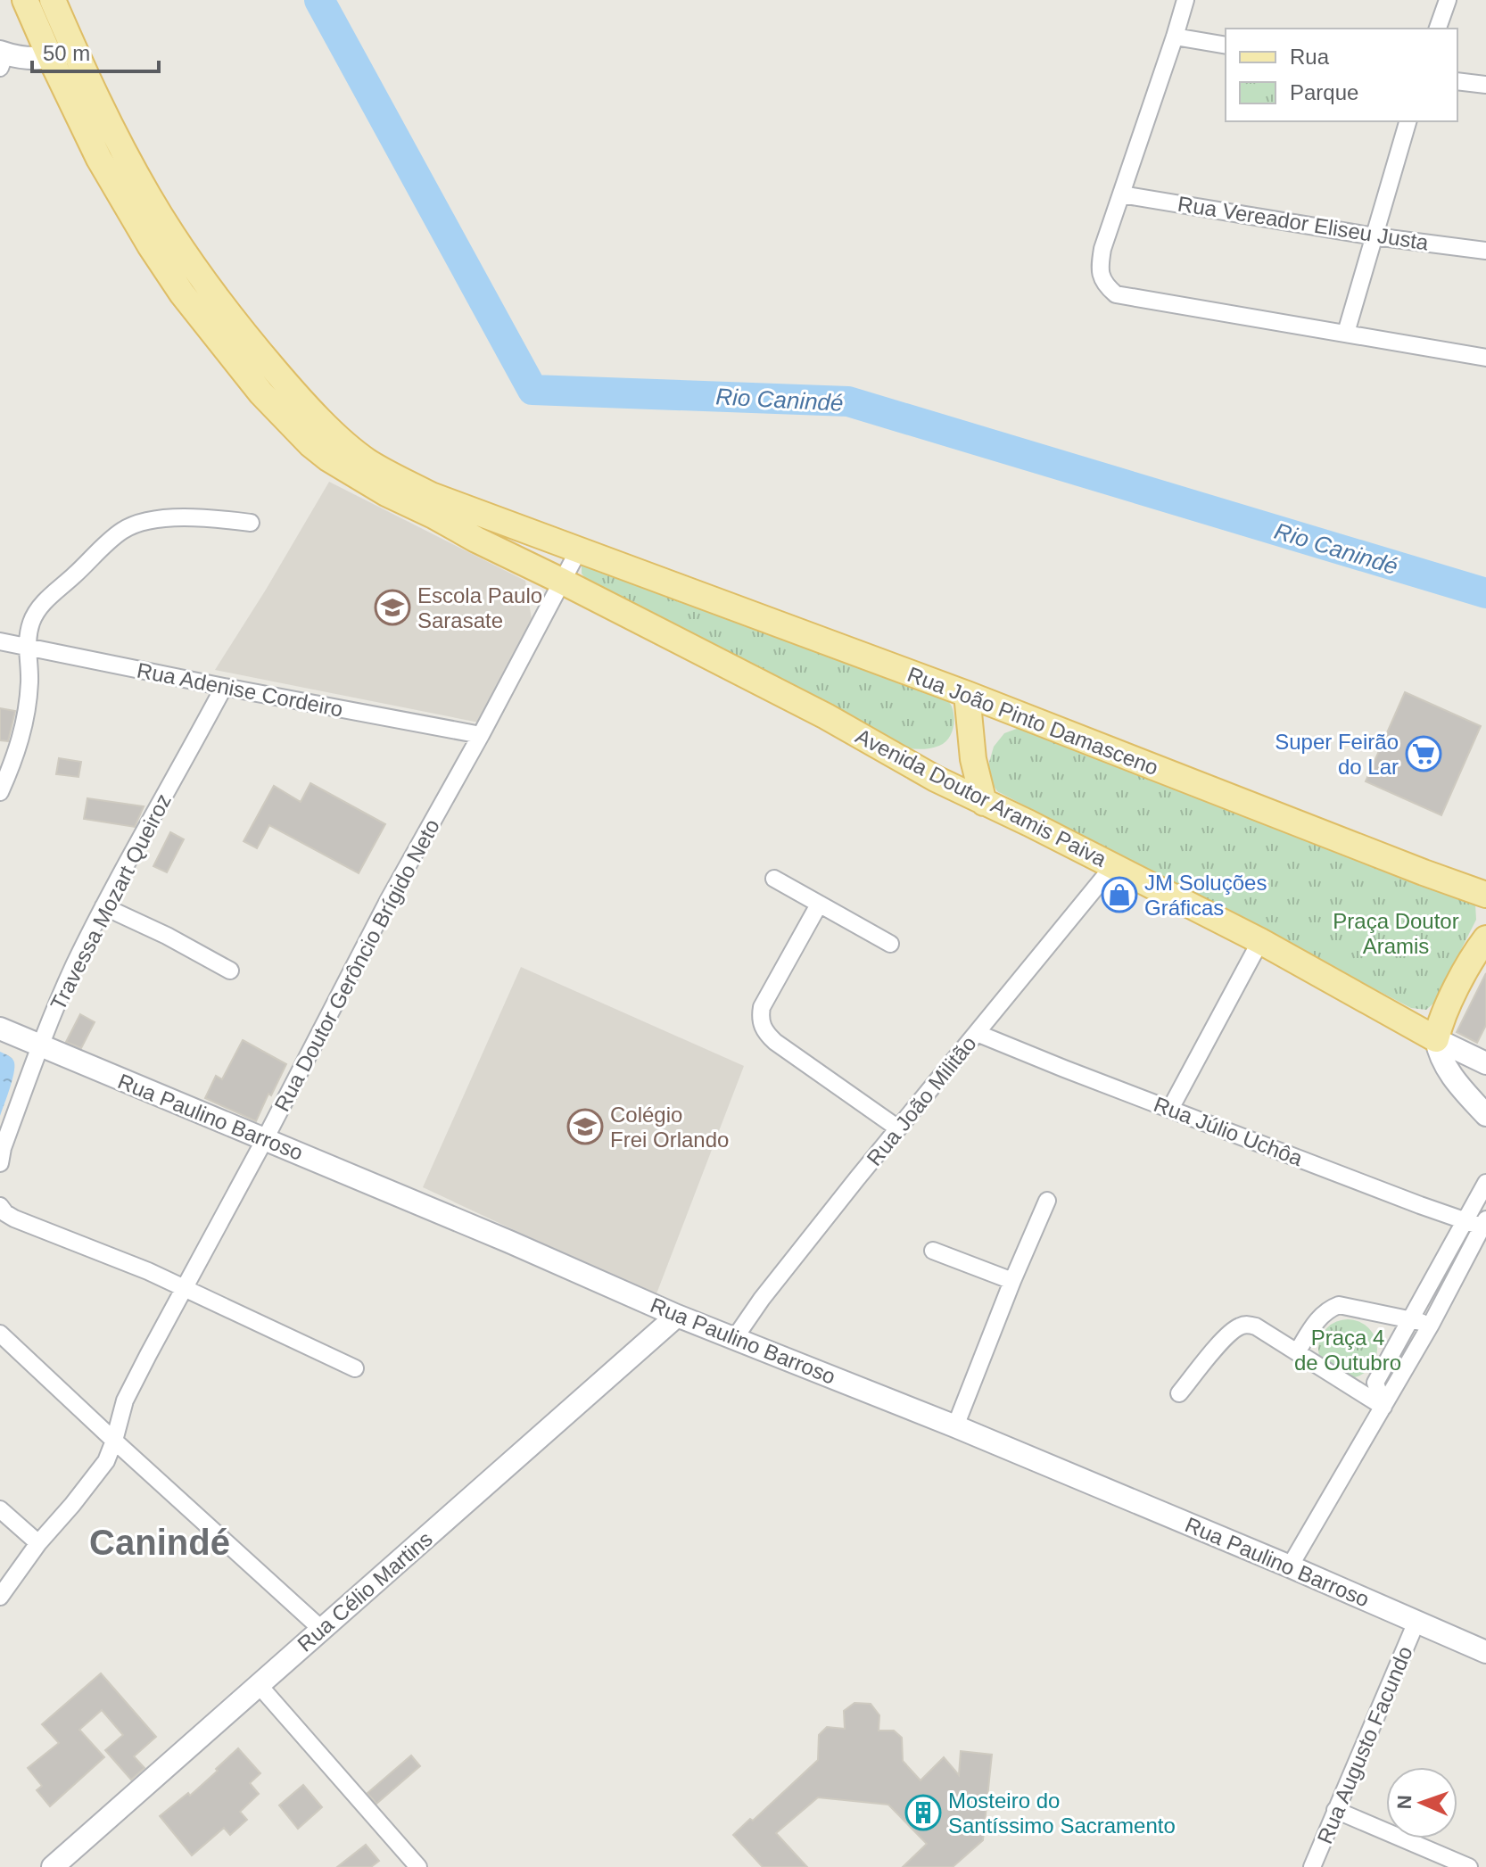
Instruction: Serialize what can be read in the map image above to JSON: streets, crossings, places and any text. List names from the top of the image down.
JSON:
{
  "streets": {
    "main road": ["Rua João Pinto Damasceno", "Avenida Doutor Aramis Paiva"],
    "street": [
      "Rua Vereador Eliseu Justa",
      "Rua Adenise Cordeiro",
      "Travessa Mozart Queiroz",
      "Rua Doutor Gerôncio Brígido Neto",
      "Rua João Militão",
      "Rua Paulino Barroso",
      "Rua Júlio Uchôa",
      "Rua Célio Martins",
      "Rua Augusto Facundo"
    ]
  },
  "crossings": [
    ["Rua Adenise Cordeiro", "Travessa Mozart Queiroz"],
    ["Rua Adenise Cordeiro", "Rua Doutor Gerôncio Brígido Neto"],
    ["Rua João Pinto Damasceno", "Rua Doutor Gerôncio Brígido Neto"],
    ["Avenida Doutor Aramis Paiva", "Rua Doutor Gerôncio Brígido Neto"],
    ["Avenida Doutor Aramis Paiva", "Rua João Militão"],
    ["Travessa Mozart Queiroz", "Rua Paulino Barroso"],
    ["Rua Doutor Gerôncio Brígido Neto", "Rua Paulino Barroso"],
    ["Rua João Militão", "Rua Paulino Barroso"],
    ["Rua João Militão", "Rua Júlio Uchôa"],
    ["Rua Paulino Barroso", "Rua Célio Martins"],
    ["Rua Paulino Barroso", "Rua Augusto Facundo"]
  ],
  "districts": ["Canindé"],
  "water": ["Rio Canindé"],
  "parks": ["Praça Doutor Aramis", "Praça 4 de Outubro"],
  "places": {
    "school or university": ["Escola Paulo Sarasate", "Colégio Frei Orlando"],
    "supermarket": ["Super Feirão do Lar"],
    "shop": ["JM Soluções Gráficas"],
    "building": ["Mosteiro do Santíssimo Sacramento"]
  },
  "legend": ["Rua", "Parque"],
  "scale_bar": "50 m",
  "north": "left"
}
